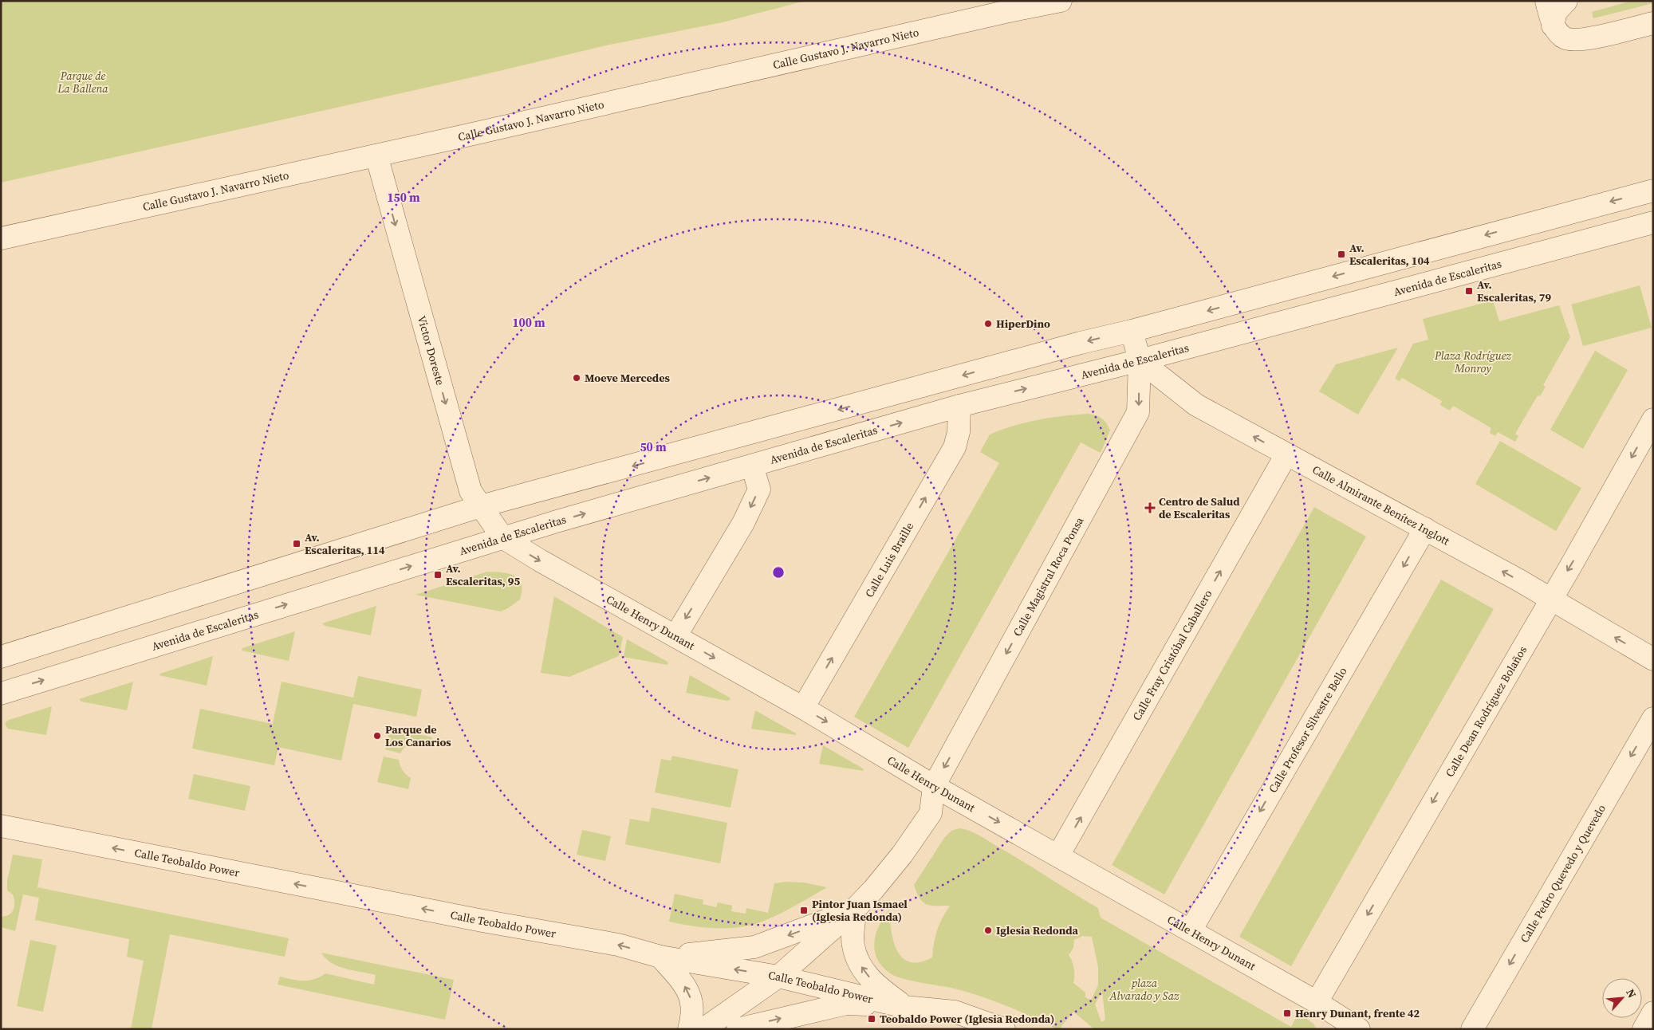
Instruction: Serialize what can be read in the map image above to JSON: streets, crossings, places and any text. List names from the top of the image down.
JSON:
{
  "streets": {
    "street": [
      "Calle Gustavo J. Navarro Nieto",
      "Avenida de Escaleritas",
      "Victor Doreste",
      "Calle Almirante Benítez Inglott",
      "Calle Luis Braille",
      "Calle Magistral Roca Ponsa",
      "Calle Henry Dunant",
      "Calle Fray Cristóbal Caballero",
      "Calle Dean Rodríguez Bolaños",
      "Calle Profesor Silvestre Bello",
      "Calle Teobaldo Power",
      "Calle Pedro Quevedo y Quevedo"
    ]
  },
  "crossings": [
    ["Calle Gustavo J. Navarro Nieto", "Victor Doreste"],
    ["Avenida de Escaleritas", "Victor Doreste"],
    ["Avenida de Escaleritas", "Calle Almirante Benítez Inglott"],
    ["Avenida de Escaleritas", "Calle Luis Braille"],
    ["Avenida de Escaleritas", "Calle Magistral Roca Ponsa"],
    ["Avenida de Escaleritas", "Calle Henry Dunant"],
    ["Victor Doreste", "Calle Henry Dunant"],
    ["Calle Almirante Benítez Inglott", "Calle Magistral Roca Ponsa"],
    ["Calle Almirante Benítez Inglott", "Calle Fray Cristóbal Caballero"],
    ["Calle Almirante Benítez Inglott", "Calle Dean Rodríguez Bolaños"],
    ["Calle Almirante Benítez Inglott", "Calle Profesor Silvestre Bello"],
    ["Calle Luis Braille", "Calle Henry Dunant"],
    ["Calle Magistral Roca Ponsa", "Calle Henry Dunant"],
    ["Calle Henry Dunant", "Calle Fray Cristóbal Caballero"],
    ["Calle Henry Dunant", "Calle Dean Rodríguez Bolaños"],
    ["Calle Henry Dunant", "Calle Profesor Silvestre Bello"]
  ],
  "one_way": [
    "Victor Doreste",
    "Calle Almirante Benítez Inglott",
    "Calle Magistral Roca Ponsa",
    "Calle Henry Dunant",
    "Calle Fray Cristóbal Caballero",
    "Calle Dean Rodríguez Bolaños",
    "Calle Profesor Silvestre Bello",
    "Calle Teobaldo Power",
    "Calle Pedro Quevedo y Quevedo"
  ],
  "parks": ["Parque de La Ballena", "Plaza Rodríguez Monroy", "plaza Alvarado y Saz"],
  "places": {
    "transit": [
      "Av. Escaleritas, 104",
      "Av. Escaleritas, 79",
      "Av. Escaleritas, 114",
      "Av. Escaleritas, 95",
      "Pintor Juan Ismael (Iglesia Redonda)",
      "Henry Dunant, frente 42",
      "Teobaldo Power (Iglesia Redonda)"
    ],
    "other": [
      "HiperDino",
      "Moeve Mercedes",
      "Parque de Los Canarios",
      "Iglesia Redonda"
    ],
    "health": ["Centro de Salud de Escaleritas"]
  },
  "north": "top right",
  "rings": ["150 m", "100 m", "50 m"]
}
